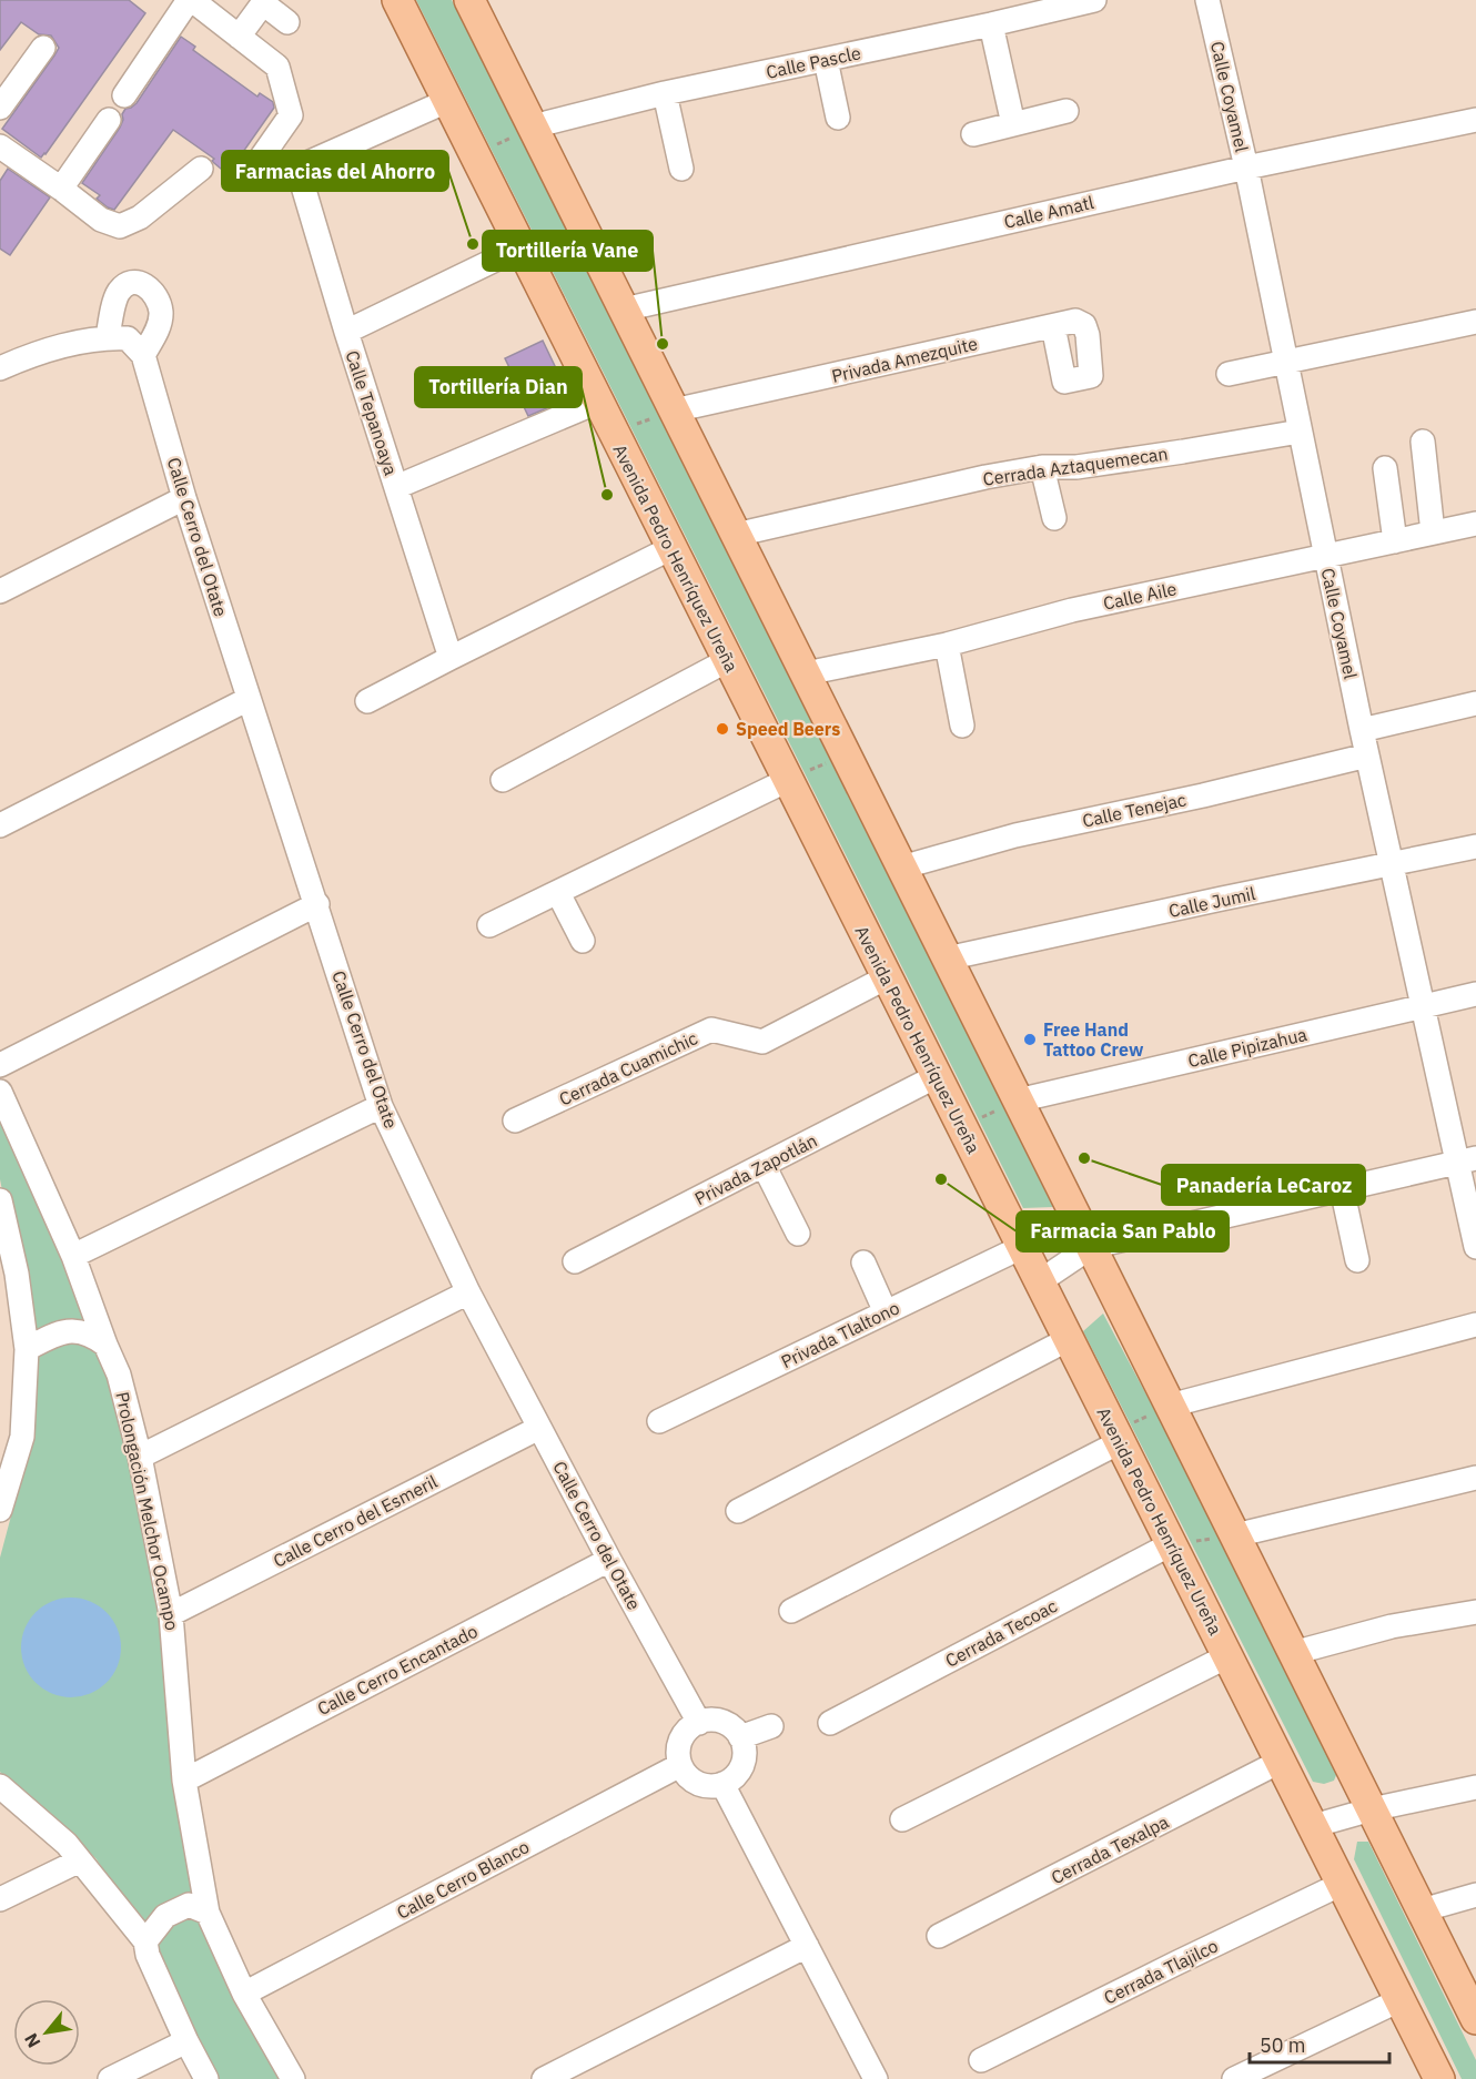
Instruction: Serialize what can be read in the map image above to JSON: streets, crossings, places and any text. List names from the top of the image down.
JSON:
{
  "streets": {
    "main road": ["Avenida Pedro Henríquez Ureña"],
    "street": [
      "Calle Pascle",
      "Calle Coyamel",
      "Calle Amatl",
      "Privada Amezquite",
      "Calle Tepanoaya",
      "Cerrada Aztaquemecan",
      "Calle Cerro del Otate",
      "Calle Aile",
      "Calle Tenejac",
      "Calle Jumil",
      "Calle Pipizahua",
      "Cerrada Cuamichic",
      "Privada Zapotlán",
      "Privada Tlaltono",
      "Prolongación Melchor Ocampo",
      "Calle Cerro del Esmeril",
      "Cerrada Tecoac",
      "Calle Cerro Encantado",
      "Cerrada Texalpa",
      "Calle Cerro Blanco",
      "Cerrada Tlajilco"
    ]
  },
  "crossings": [
    ["Calle Coyamel", "Calle Amatl"],
    ["Calle Coyamel", "Cerrada Aztaquemecan"],
    ["Calle Coyamel", "Calle Aile"],
    ["Calle Coyamel", "Calle Tenejac"],
    ["Calle Coyamel", "Calle Jumil"],
    ["Calle Coyamel", "Calle Pipizahua"],
    ["Calle Tepanoaya", "Avenida Pedro Henríquez Ureña"],
    ["Calle Cerro del Otate", "Calle Cerro del Esmeril"],
    ["Calle Cerro del Otate", "Calle Cerro Encantado"],
    ["Calle Cerro del Otate", "Calle Cerro Blanco"],
    ["Avenida Pedro Henríquez Ureña", "Cerrada Cuamichic"],
    ["Avenida Pedro Henríquez Ureña", "Privada Zapotlán"],
    ["Avenida Pedro Henríquez Ureña", "Privada Tlaltono"],
    ["Avenida Pedro Henríquez Ureña", "Cerrada Tecoac"],
    ["Avenida Pedro Henríquez Ureña", "Cerrada Texalpa"],
    ["Avenida Pedro Henríquez Ureña", "Cerrada Tlajilco"],
    ["Prolongación Melchor Ocampo", "Calle Cerro del Esmeril"],
    ["Prolongación Melchor Ocampo", "Calle Cerro Encantado"],
    ["Prolongación Melchor Ocampo", "Calle Cerro Blanco"]
  ],
  "places": [
    "Farmacias del Ahorro",
    "Tortillería Vane",
    "Tortillería Dian",
    "Speed Beers",
    "Free Hand Tattoo Crew",
    "Panadería LeCaroz",
    "Farmacia San Pablo"
  ],
  "scale_bar": "50 m",
  "north": "bottom left"
}
